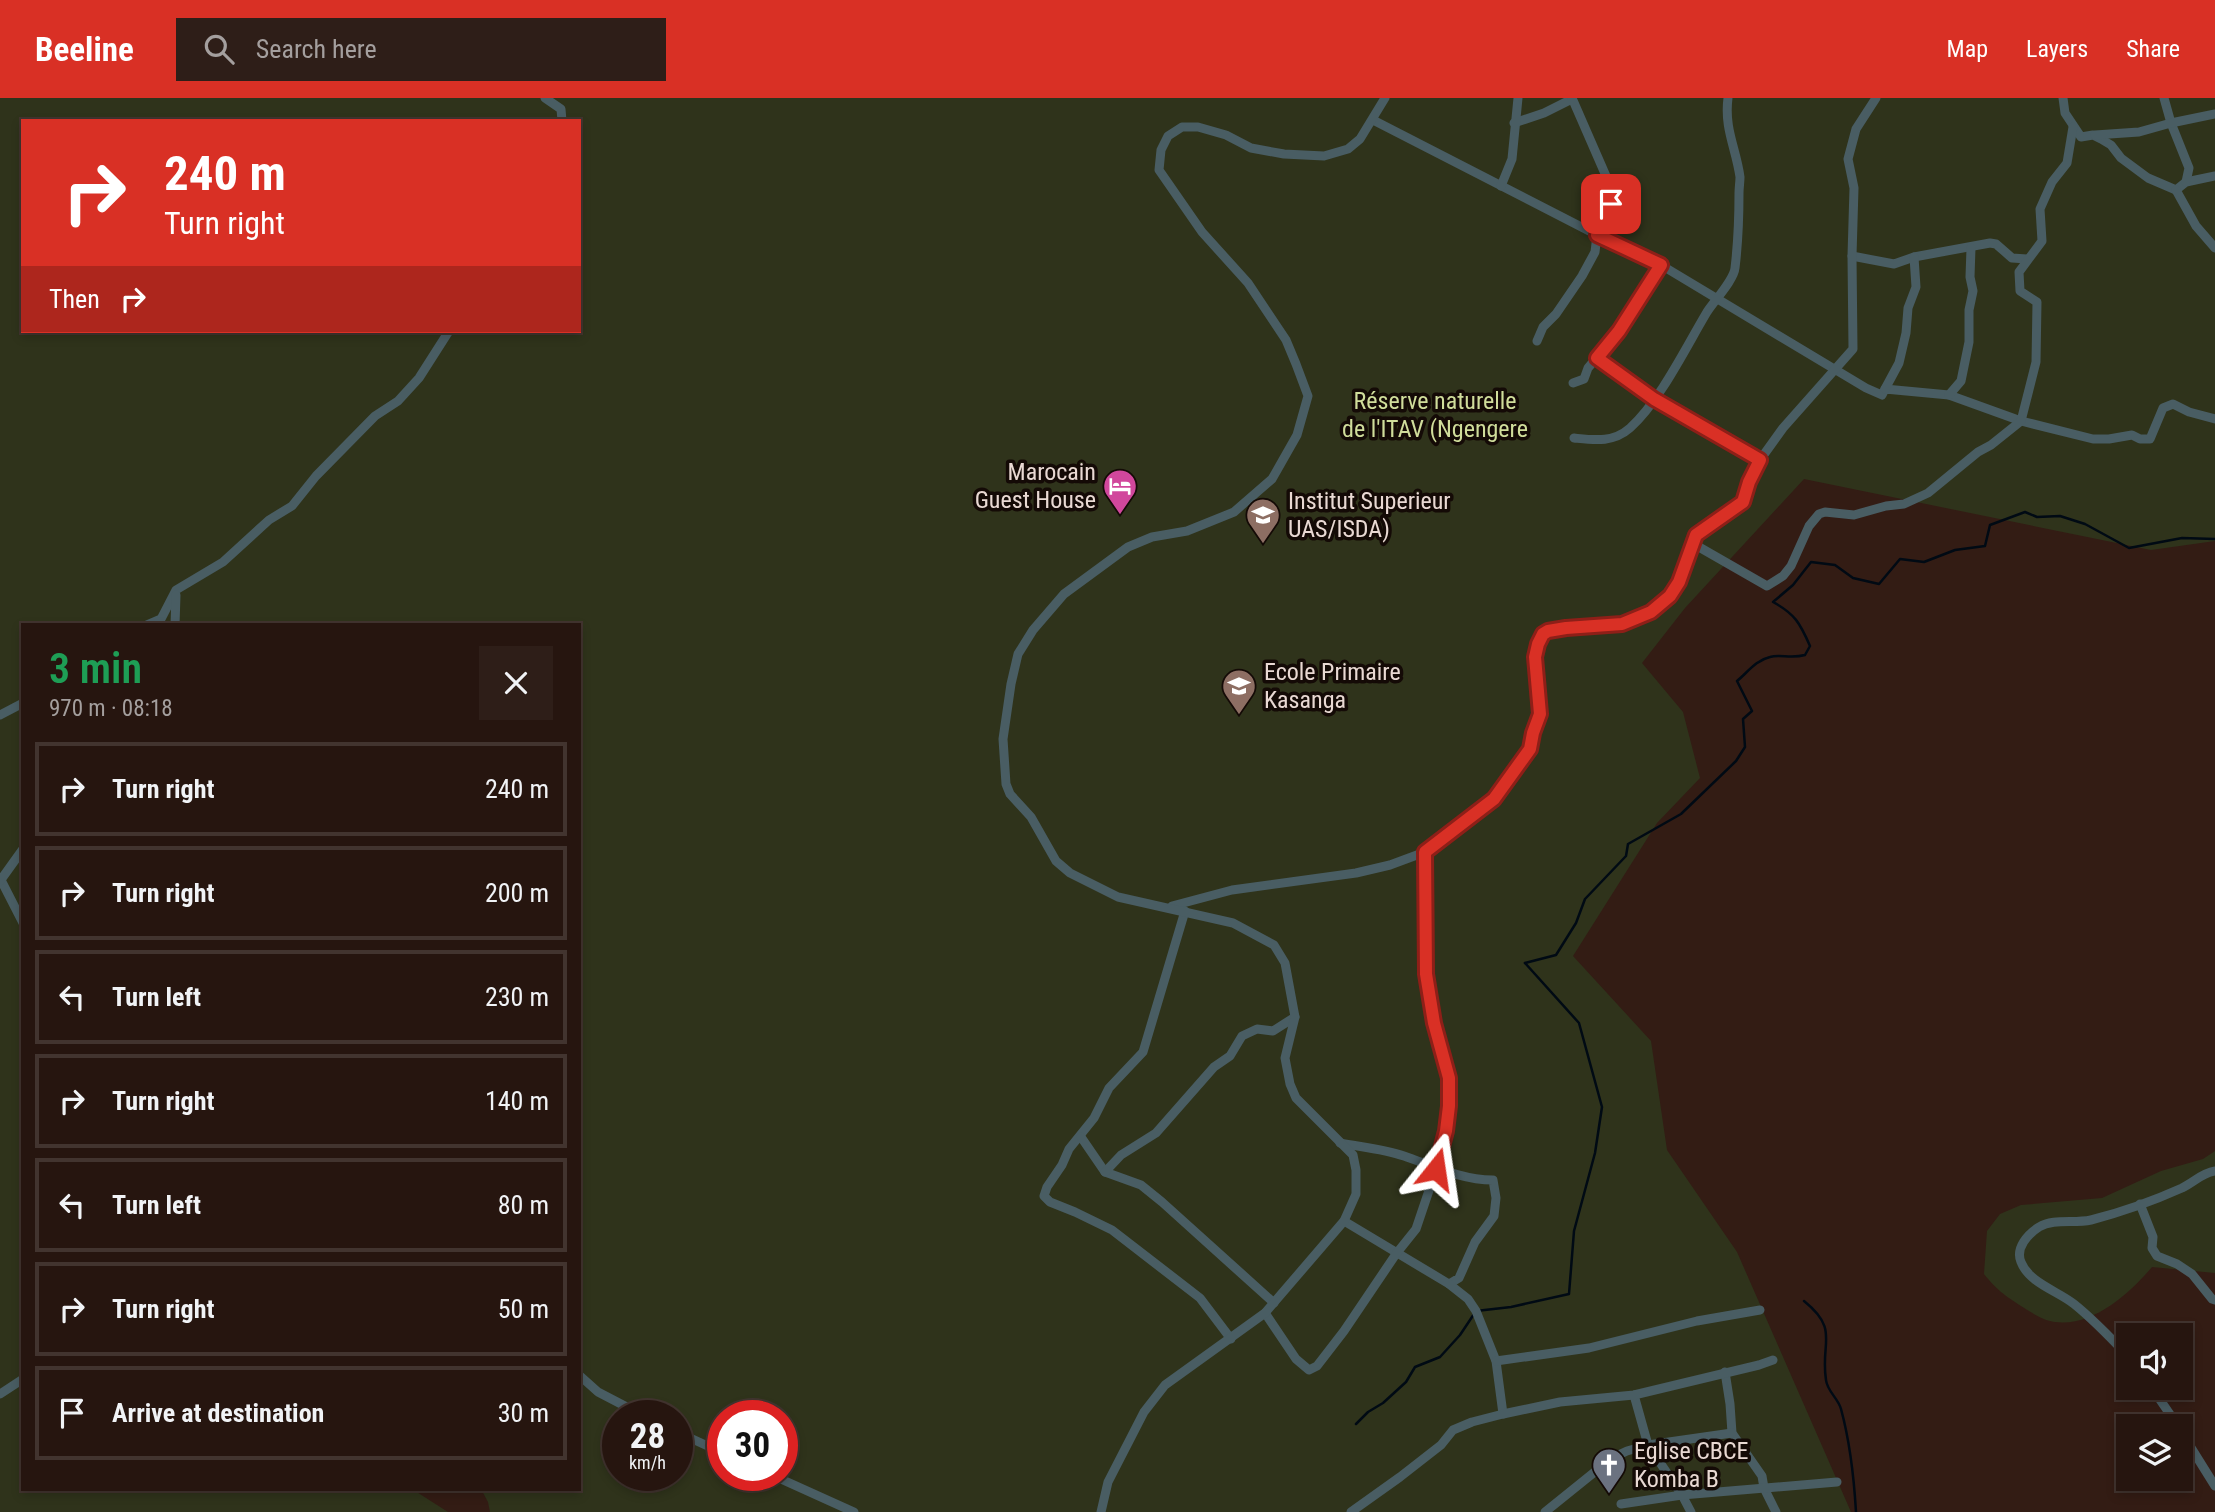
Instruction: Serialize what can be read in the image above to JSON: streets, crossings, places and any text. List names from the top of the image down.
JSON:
{
  "parks": ["Réserve naturelle de l'ITAV (Ngengere"],
  "places": {
    "hotel": ["Marocain Guest House"],
    "school or university": ["Institut Superieur UAS/ISDA)", "Ecole Primaire Kasanga"],
    "church": ["Eglise CBCE Komba B"]
  },
  "page": {
    "header": "Beeline",
    "search": "Search here",
    "nav": ["Map", "Layers", "Share"],
    "turn": ["240 m", "Turn right"],
    "then": "Then",
    "heading": ["3 min", "970 m · 08:18"],
    "list": [
      {
        "name": "Turn right",
        "value": "240 m"
      },
      {
        "name": "Turn right",
        "value": "200 m"
      },
      {
        "name": "Turn left",
        "value": "230 m"
      },
      {
        "name": "Turn right",
        "value": "140 m"
      },
      {
        "name": "Turn left",
        "value": "80 m"
      },
      {
        "name": "Turn right",
        "value": "50 m"
      },
      {
        "name": "Arrive at destination",
        "value": "30 m"
      }
    ],
    "speed": "28 km/h",
    "limit": "30"
  }
}
